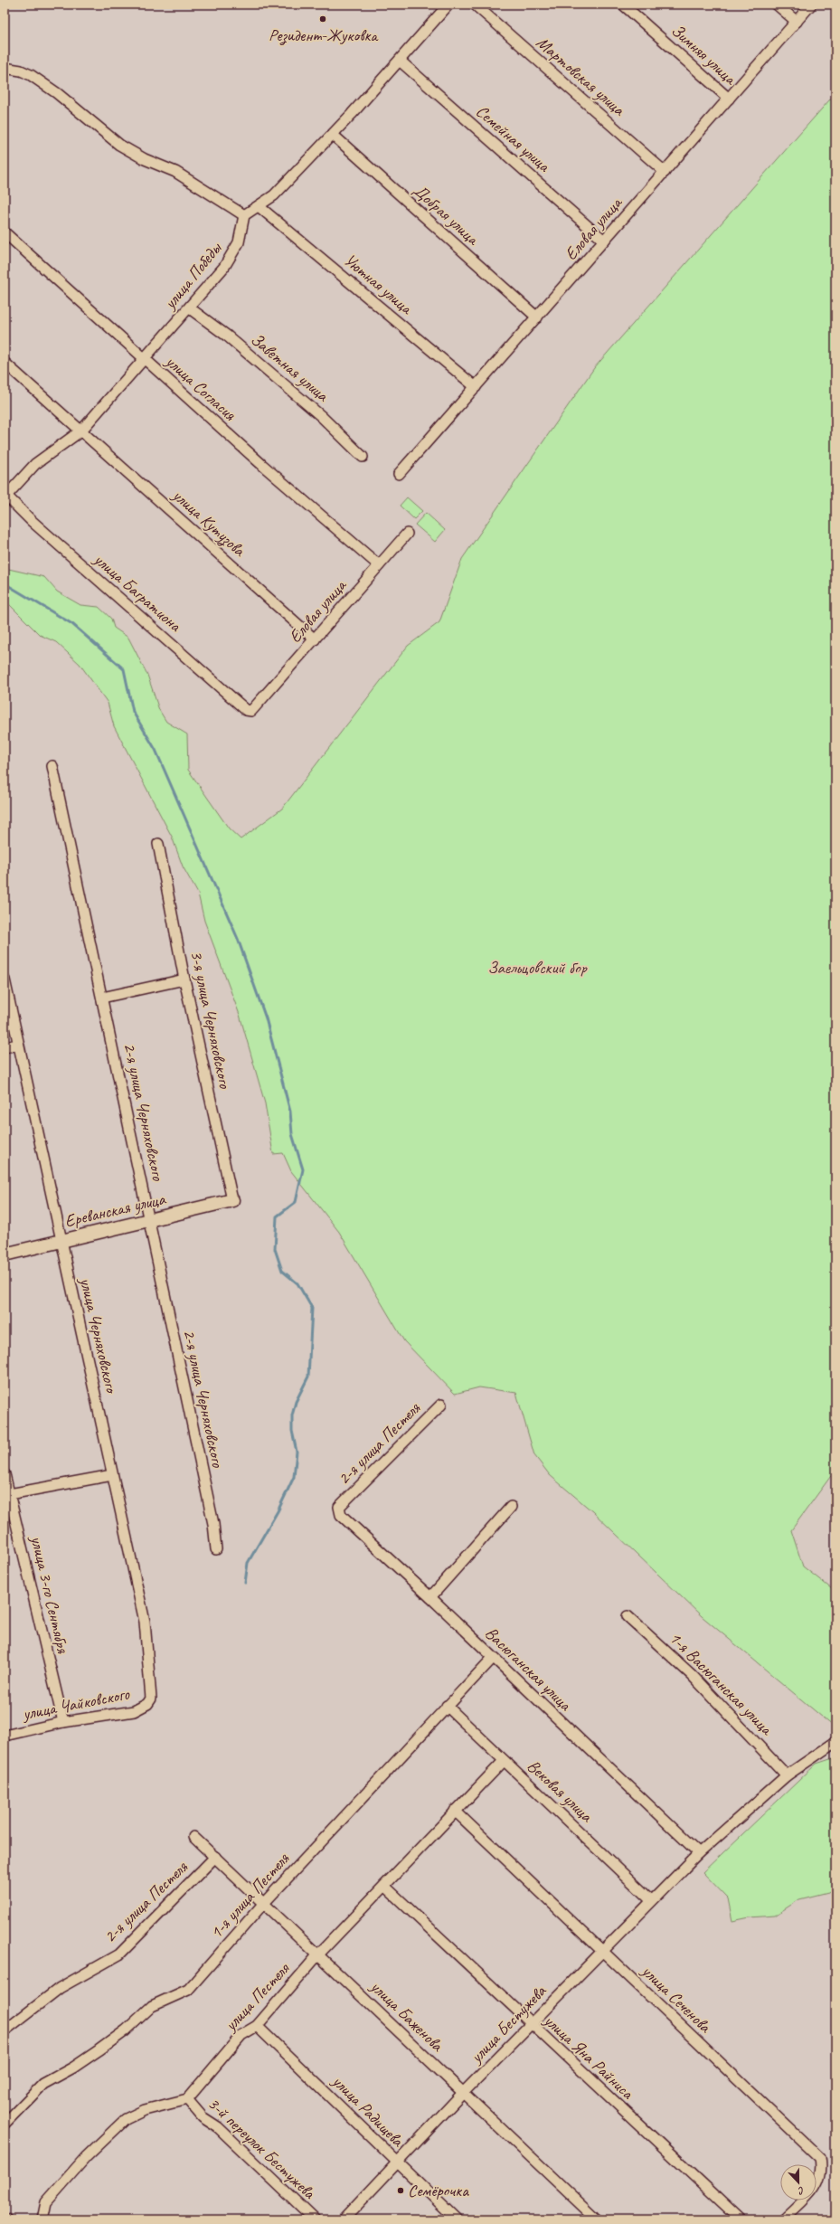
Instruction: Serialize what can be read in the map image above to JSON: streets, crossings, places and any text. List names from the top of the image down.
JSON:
{
  "streets": {
    "street": [
      "Зимняя улица",
      "Мартовская улица",
      "Семейная улица",
      "Добрая улица",
      "Еловая улица",
      "улица Победы",
      "Уютная улица",
      "Заветная улица",
      "улица Согласия",
      "улица Кутузова",
      "улица Багратиона",
      "3-я улица Черняховского",
      "2-я улица Черняховского",
      "Ереванская улица",
      "улица Черняховского",
      "2-я улица Пестеля",
      "улица 3-го Сентября",
      "Васюганская улица",
      "1-я Васюганская улица",
      "улица Чайковского",
      "Вековая улица",
      "1-я улица Пестеля",
      "улица Пестеля",
      "улица Сеченова",
      "улица Баженова",
      "улица Бестужева",
      "улица Яна Райниса",
      "улица Радищева",
      "3-й переулок Бестужева"
    ]
  },
  "crossings": [
    ["Зимняя улица", "Еловая улица"],
    ["Мартовская улица", "Еловая улица"],
    ["Семейная улица", "Еловая улица"],
    ["Добрая улица", "Еловая улица"],
    ["Еловая улица", "Уютная улица"],
    ["Еловая улица", "улица Согласия"],
    ["Еловая улица", "улица Кутузова"],
    ["Еловая улица", "улица Багратиона"],
    ["улица Победы", "Заветная улица"],
    ["улица Победы", "улица Согласия"],
    ["улица Победы", "улица Кутузова"],
    ["улица Победы", "улица Багратиона"],
    ["3-я улица Черняховского", "Ереванская улица"],
    ["2-я улица Черняховского", "Ереванская улица"],
    ["Ереванская улица", "улица Черняховского"],
    ["улица Черняховского", "улица Чайковского"],
    ["2-я улица Пестеля", "Васюганская улица"],
    ["2-я улица Пестеля", "улица Баженова"],
    ["улица 3-го Сентября", "улица Чайковского"],
    ["Васюганская улица", "1-я улица Пестеля"],
    ["Васюганская улица", "улица Бестужева"],
    ["1-я Васюганская улица", "улица Бестужева"],
    ["Вековая улица", "1-я улица Пестеля"],
    ["Вековая улица", "улица Пестеля"],
    ["Вековая улица", "улица Бестужева"],
    ["1-я улица Пестеля", "улица Баженова"],
    ["улица Пестеля", "улица Сеченова"],
    ["улица Пестеля", "улица Баженова"],
    ["улица Пестеля", "улица Яна Райниса"],
    ["улица Пестеля", "улица Радищева"],
    ["улица Пестеля", "3-й переулок Бестужева"],
    ["улица Сеченова", "улица Бестужева"],
    ["улица Баженова", "улица Бестужева"],
    ["улица Бестужева", "улица Яна Райниса"],
    ["улица Бестужева", "улица Радищева"]
  ],
  "parks": ["Заельцовский бор"],
  "places": ["Резидент-Жуковка", "Семёрочка"],
  "north": "bottom"
}
